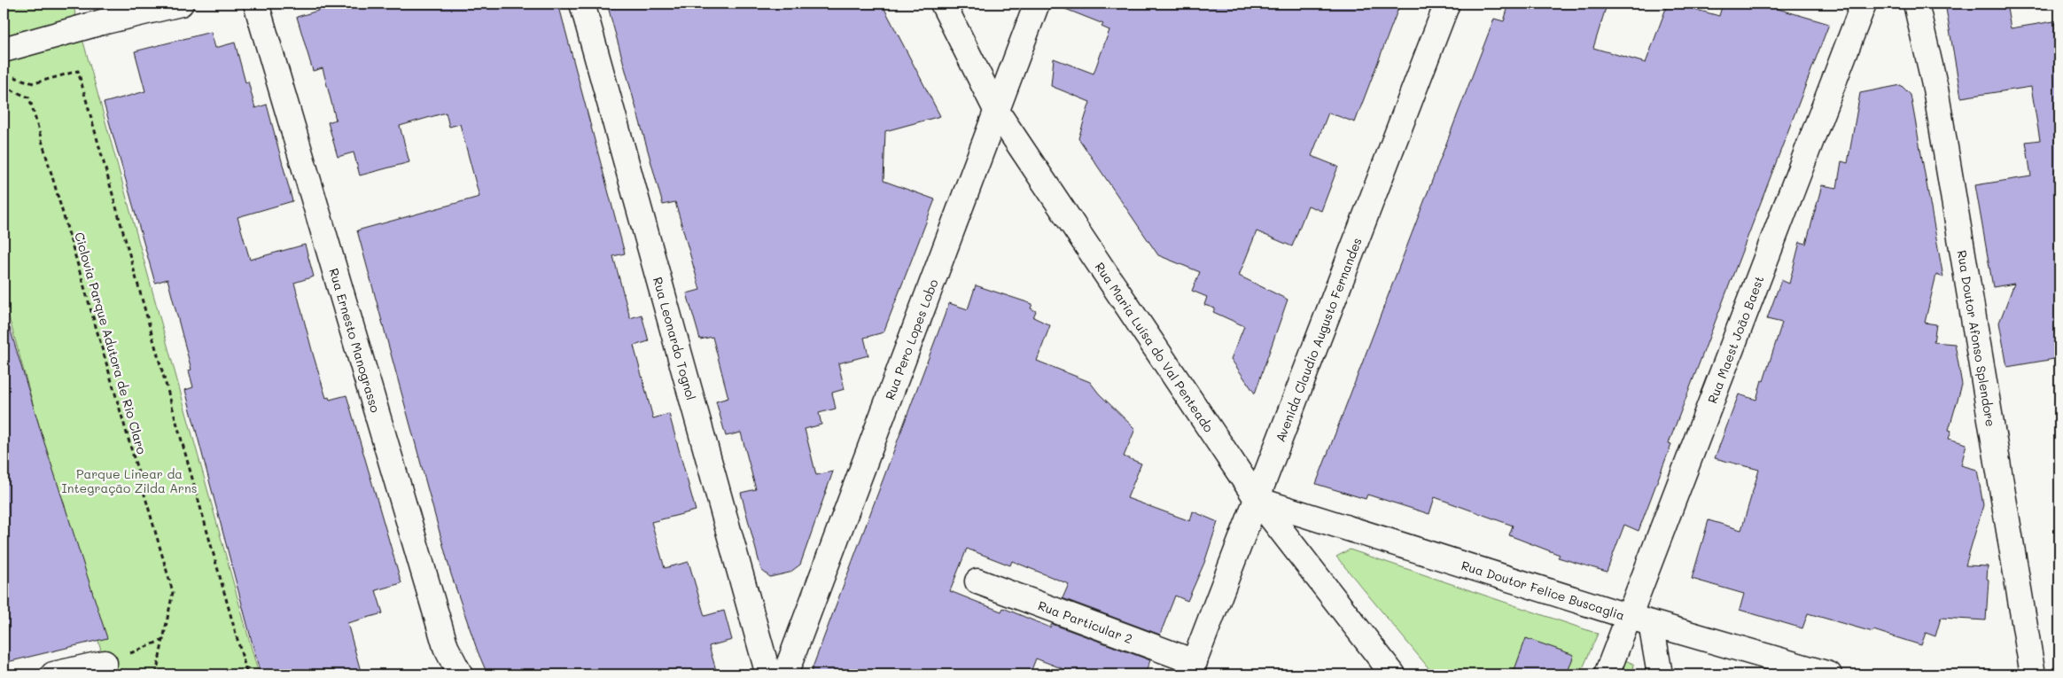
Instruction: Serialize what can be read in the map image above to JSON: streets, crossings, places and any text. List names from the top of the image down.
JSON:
{
  "streets": {
    "street": [
      "Rua Leonardo Tognol",
      "Rua Doutor Afonso Splendore",
      "Rua Pero Lopes Lobo",
      "Avenida Claudio Augusto Fernandes",
      "Rua Maest João Baest",
      "Rua Ernesto Manograsso",
      "Rua Maria Luísa do Val Penteado",
      "Rua Doutor Felice Buscaglia",
      "Rua Particular 2"
    ],
    "path": ["Ciclovia Parque Adutora de Rio Claro"]
  },
  "crossings": [
    ["Rua Pero Lopes Lobo", "Rua Maria Luísa do Val Penteado"],
    ["Avenida Claudio Augusto Fernandes", "Rua Maria Luísa do Val Penteado"],
    ["Avenida Claudio Augusto Fernandes", "Rua Doutor Felice Buscaglia"],
    ["Avenida Claudio Augusto Fernandes", "Rua Particular 2"],
    ["Rua Maest João Baest", "Rua Doutor Felice Buscaglia"],
    ["Rua Maria Luísa do Val Penteado", "Rua Doutor Felice Buscaglia"]
  ],
  "parks": ["Parque Linear da Integração Zilda Arns"]
}
